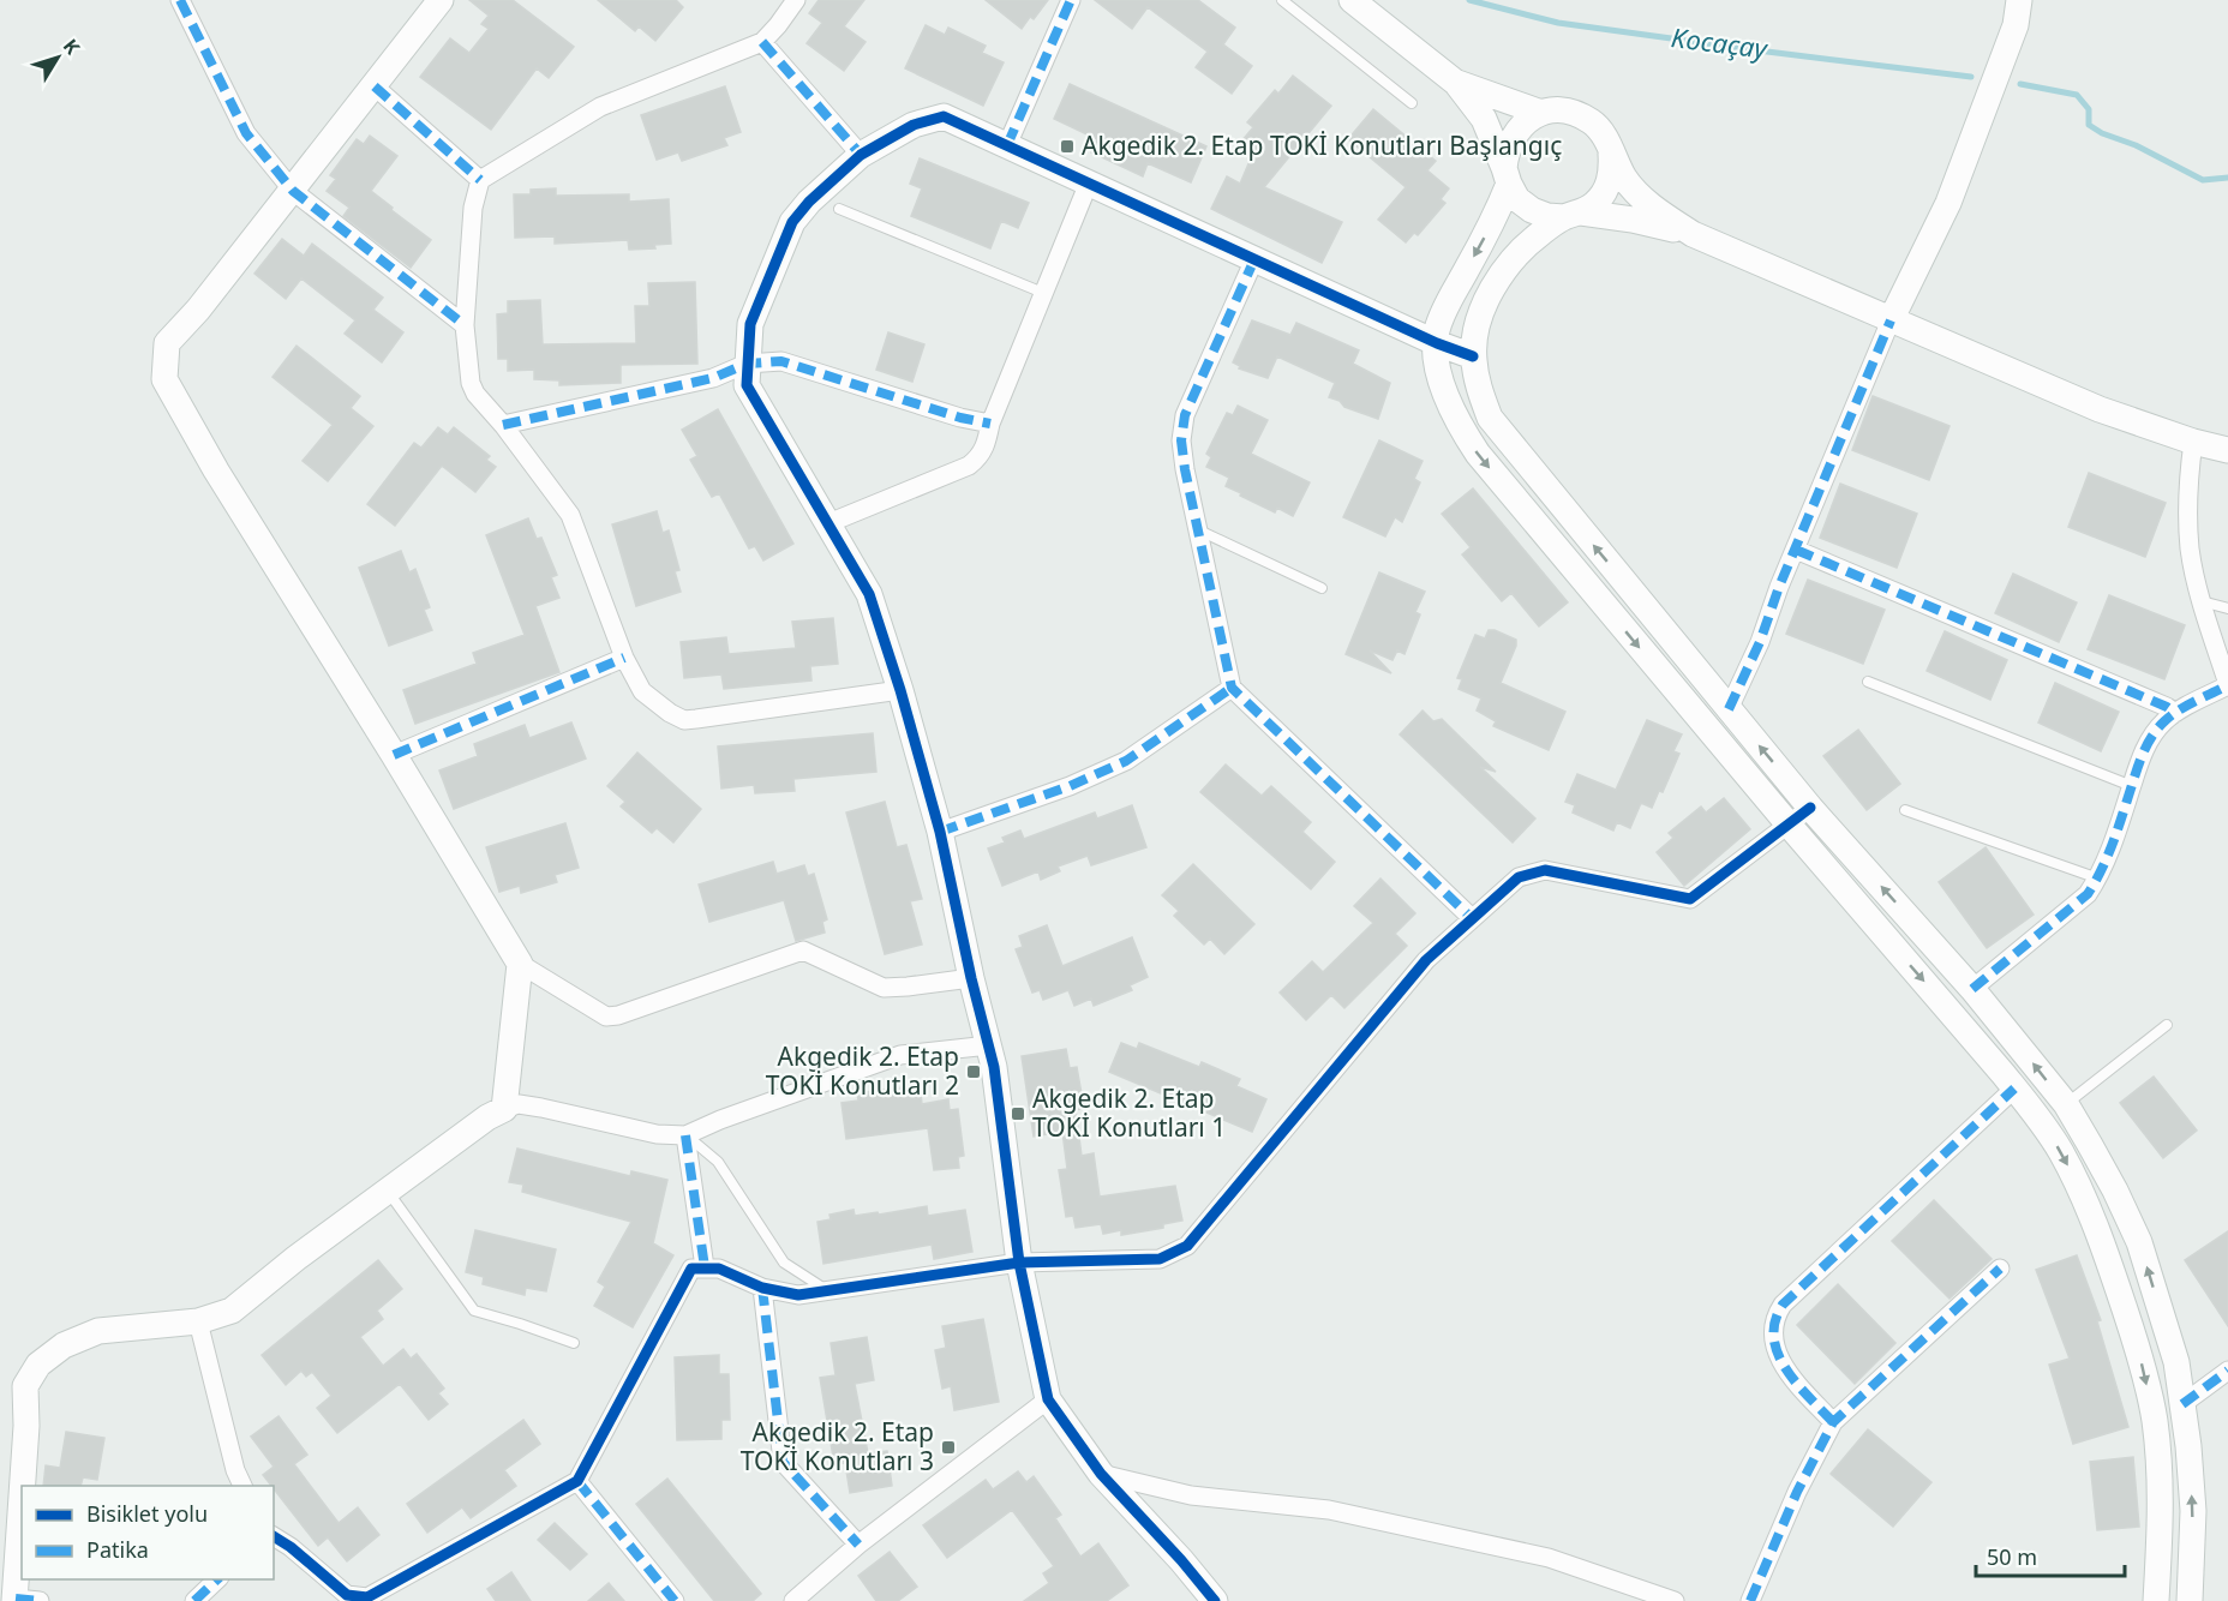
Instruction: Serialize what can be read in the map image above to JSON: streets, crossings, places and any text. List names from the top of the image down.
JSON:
{
  "water": ["Kocaçay"],
  "places": {
    "transit": [
      "Akgedik 2. Etap TOKİ Konutları Başlangıç",
      "Akgedik 2. Etap TOKİ Konutları 2",
      "Akgedik 2. Etap TOKİ Konutları 1",
      "Akgedik 2. Etap TOKİ Konutları 3"
    ]
  },
  "legend": ["Bisiklet yolu", "Patika"],
  "scale_bar": "50 m",
  "north": "top right"
}
